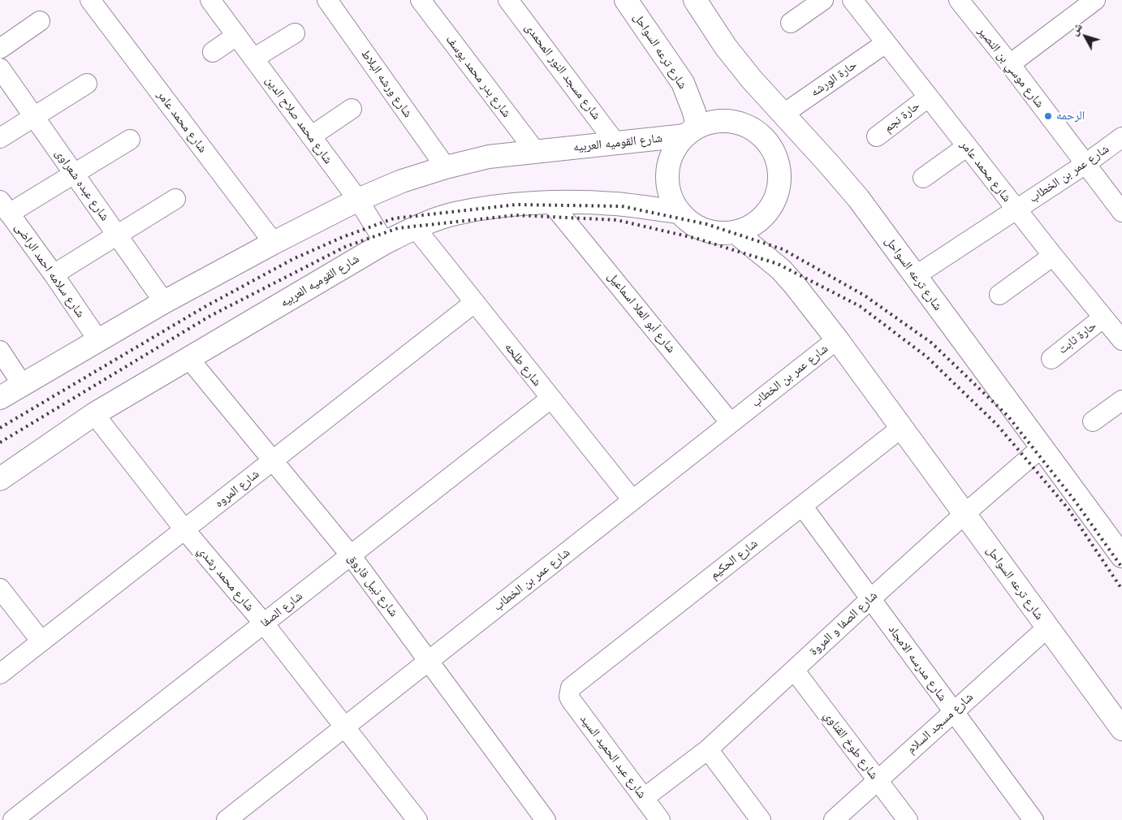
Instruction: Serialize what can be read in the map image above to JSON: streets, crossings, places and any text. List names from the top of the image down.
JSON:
{
  "streets": {
    "main road": ["شارع ترعه السواحل", "شارع القوميه العربيه"],
    "street": [
      "شارع موسي بن النصير",
      "شارع مسجد النور المحمدى",
      "شارع بدر محمد يوسف",
      "حارة الورشه",
      "شارع ورشه البلاط",
      "حارة نجم",
      "شارع محمد صلاح الدين",
      "شارع محمد عامر",
      "شارع عمر بن الخطاب",
      "شارع عبده شعراوى",
      "شارع سلامه احمد الراضى",
      "شارع أبو العلا اسماعيل",
      "حارة ثابت",
      "شارع طلحه",
      "شارع المروه",
      "شارع الحكيم",
      "شارع محمد رشدي",
      "شارع نبيل فاروق",
      "شارع الصفا",
      "شارع الصفا و المروة",
      "شارع مدرسه الامجاد",
      "شارع مسجد السلام",
      "شارع طوخ القناوي",
      "شارع عبد الحميد السيد"
    ]
  },
  "crossings": [
    ["شارع ترعه السواحل", "حارة الورشه"],
    ["شارع ترعه السواحل", "شارع القوميه العربيه"],
    ["شارع ترعه السواحل", "شارع عمر بن الخطاب"],
    ["شارع ترعه السواحل", "شارع الحكيم"],
    ["شارع ترعه السواحل", "شارع الصفا و المروة"],
    ["شارع ترعه السواحل", "شارع مسجد السلام"],
    ["شارع موسي بن النصير", "شارع عمر بن الخطاب"],
    ["شارع مسجد النور المحمدى", "شارع القوميه العربيه"],
    ["شارع بدر محمد يوسف", "شارع القوميه العربيه"],
    ["حارة الورشه", "شارع محمد عامر"],
    ["شارع ورشه البلاط", "شارع القوميه العربيه"],
    ["حارة نجم", "شارع محمد عامر"],
    ["شارع محمد صلاح الدين", "شارع القوميه العربيه"],
    ["شارع محمد عامر", "شارع القوميه العربيه"],
    ["شارع محمد عامر", "شارع عمر بن الخطاب"],
    ["شارع محمد عامر", "حارة ثابت"],
    ["شارع القوميه العربيه", "شارع عبده شعراوى"],
    ["شارع القوميه العربيه", "شارع سلامه احمد الراضى"],
    ["شارع القوميه العربيه", "شارع أبو العلا اسماعيل"],
    ["شارع القوميه العربيه", "شارع طلحه"],
    ["شارع القوميه العربيه", "شارع محمد رشدي"],
    ["شارع القوميه العربيه", "شارع نبيل فاروق"],
    ["شارع عمر بن الخطاب", "شارع أبو العلا اسماعيل"],
    ["شارع عمر بن الخطاب", "شارع طلحه"],
    ["شارع عمر بن الخطاب", "شارع محمد رشدي"],
    ["شارع عمر بن الخطاب", "شارع نبيل فاروق"],
    ["شارع طلحه", "شارع المروه"],
    ["شارع طلحه", "شارع الصفا"],
    ["شارع المروه", "شارع محمد رشدي"],
    ["شارع المروه", "شارع نبيل فاروق"],
    ["شارع الحكيم", "شارع مدرسه الامجاد"],
    ["شارع الحكيم", "شارع عبد الحميد السيد"],
    ["شارع محمد رشدي", "شارع الصفا"],
    ["شارع نبيل فاروق", "شارع الصفا"],
    ["شارع الصفا و المروة", "شارع مدرسه الامجاد"],
    ["شارع الصفا و المروة", "شارع طوخ القناوي"],
    ["شارع الصفا و المروة", "شارع عبد الحميد السيد"],
    ["شارع مدرسه الامجاد", "شارع مسجد السلام"],
    ["شارع مسجد السلام", "شارع طوخ القناوي"]
  ],
  "places": ["الرحمه"],
  "north": "top left"
}
